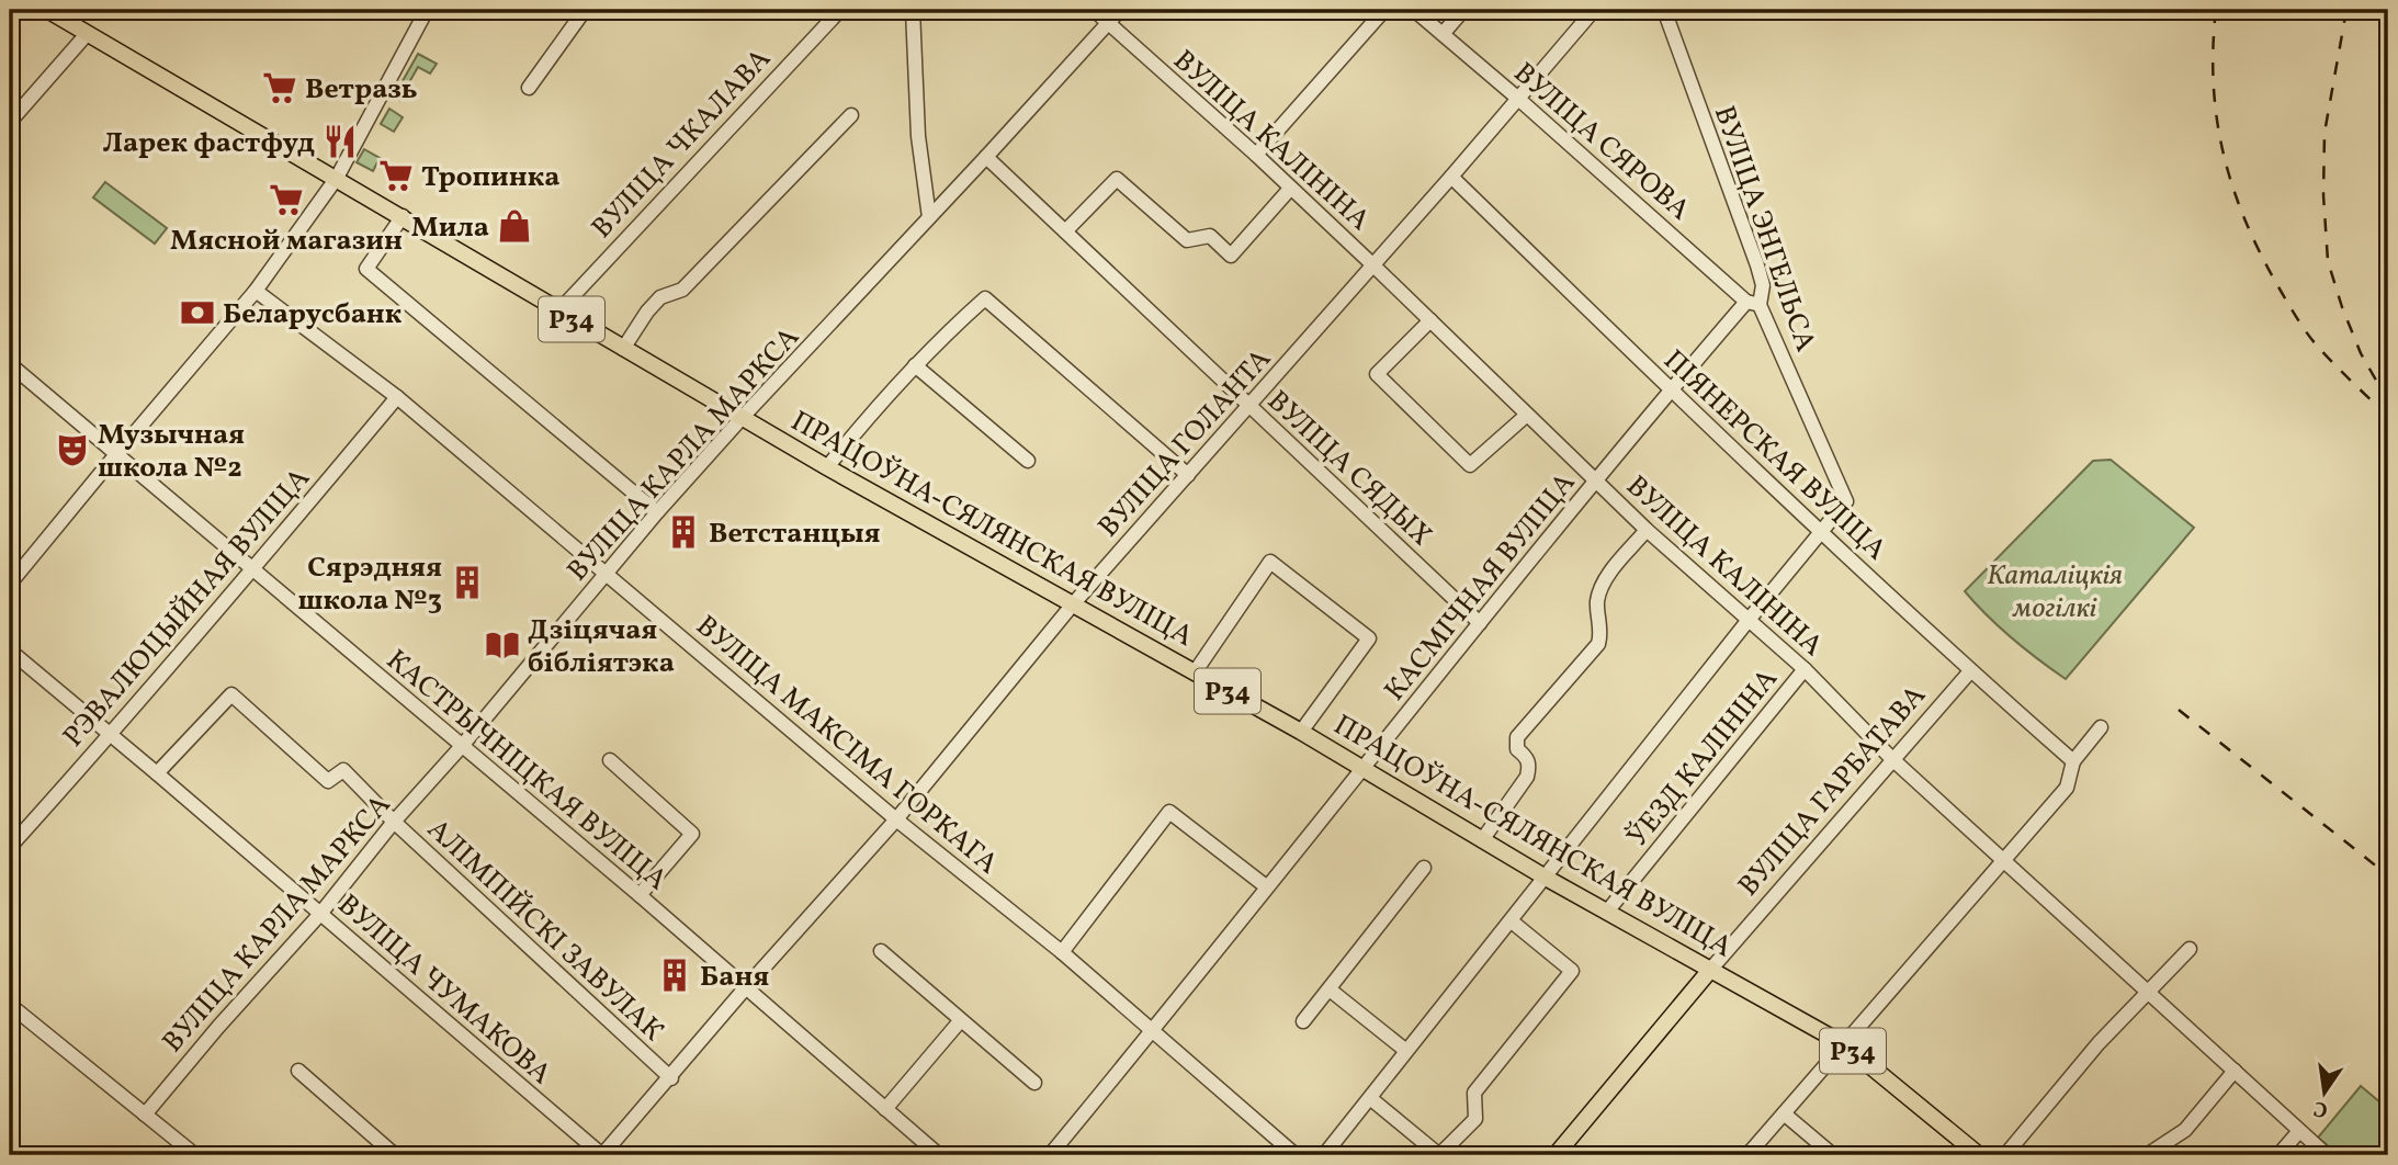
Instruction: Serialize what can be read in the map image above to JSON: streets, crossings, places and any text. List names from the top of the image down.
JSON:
{
  "streets": {
    "main road": ["Р34", "ПРАЦОЎНА-СЯЛЯНСКАЯ ВУЛІЦА", "ВУЛІЦА ГАРБАТАВА"],
    "street": [
      "ВУЛІЦА КАЛІНІНА",
      "ВУЛІЦА СЯРОВА",
      "ВУЛІЦА ЧКАЛАВА",
      "ВУЛІЦА ЭНГЕЛЬСА",
      "ВУЛІЦА ГОЛАНТА",
      "ВУЛІЦА КАРЛА МАРКСА",
      "ПІЯНЕРСКАЯ ВУЛІЦА",
      "ВУЛІЦА СЯДЫХ",
      "КАСМІЧНАЯ ВУЛІЦА",
      "РЭВАЛЮЦЫЙНАЯ ВУЛІЦА",
      "ВУЛІЦА МАКСІМА ГОРКАГА",
      "ЎЕЗД КАЛІНІНА",
      "КАСТРЫЧНІЦКАЯ ВУЛІЦА",
      "АЛІМПІЙСКІ ЗАВУЛАК",
      "ВУЛІЦА ЧУМАКОВА"
    ]
  },
  "crossings": [
    ["ВУЛІЦА КАЛІНІНА", "ВУЛІЦА ГОЛАНТА"],
    ["ВУЛІЦА КАЛІНІНА", "ВУЛІЦА КАРЛА МАРКСА"],
    ["ВУЛІЦА КАЛІНІНА", "КАСМІЧНАЯ ВУЛІЦА"],
    ["ВУЛІЦА КАЛІНІНА", "ЎЕЗД КАЛІНІНА"],
    ["ВУЛІЦА КАЛІНІНА", "ВУЛІЦА ГАРБАТАВА"],
    ["ВУЛІЦА СЯРОВА", "ВУЛІЦА ЭНГЕЛЬСА"],
    ["ВУЛІЦА СЯРОВА", "ВУЛІЦА ГОЛАНТА"],
    ["ВУЛІЦА СЯРОВА", "КАСМІЧНАЯ ВУЛІЦА"],
    ["ВУЛІЦА ЧКАЛАВА", "ПРАЦОЎНА-СЯЛЯНСКАЯ ВУЛІЦА"],
    ["ВУЛІЦА ЭНГЕЛЬСА", "ПІЯНЕРСКАЯ ВУЛІЦА"],
    ["ВУЛІЦА ЭНГЕЛЬСА", "КАСМІЧНАЯ ВУЛІЦА"],
    ["ВУЛІЦА ГОЛАНТА", "ПІЯНЕРСКАЯ ВУЛІЦА"],
    ["ВУЛІЦА ГОЛАНТА", "ВУЛІЦА СЯДЫХ"],
    ["ВУЛІЦА ГОЛАНТА", "ПРАЦОЎНА-СЯЛЯНСКАЯ ВУЛІЦА"],
    ["ВУЛІЦА ГОЛАНТА", "ВУЛІЦА МАКСІМА ГОРКАГА"],
    ["ВУЛІЦА ГОЛАНТА", "КАСТРЫЧНІЦКАЯ ВУЛІЦА"],
    ["ВУЛІЦА ГОЛАНТА", "АЛІМПІЙСКІ ЗАВУЛАК"],
    ["ВУЛІЦА ГОЛАНТА", "ВУЛІЦА ЧУМАКОВА"],
    ["ВУЛІЦА КАРЛА МАРКСА", "ВУЛІЦА СЯДЫХ"],
    ["ВУЛІЦА КАРЛА МАРКСА", "ПРАЦОЎНА-СЯЛЯНСКАЯ ВУЛІЦА"],
    ["ВУЛІЦА КАРЛА МАРКСА", "ВУЛІЦА МАКСІМА ГОРКАГА"],
    ["ВУЛІЦА КАРЛА МАРКСА", "КАСТРЫЧНІЦКАЯ ВУЛІЦА"],
    ["ВУЛІЦА КАРЛА МАРКСА", "АЛІМПІЙСКІ ЗАВУЛАК"],
    ["ВУЛІЦА КАРЛА МАРКСА", "ВУЛІЦА ЧУМАКОВА"],
    ["ПІЯНЕРСКАЯ ВУЛІЦА", "КАСМІЧНАЯ ВУЛІЦА"],
    ["ПІЯНЕРСКАЯ ВУЛІЦА", "ВУЛІЦА ГАРБАТАВА"],
    ["ВУЛІЦА СЯДЫХ", "КАСМІЧНАЯ ВУЛІЦА"],
    ["ПРАЦОЎНА-СЯЛЯНСКАЯ ВУЛІЦА", "КАСМІЧНАЯ ВУЛІЦА"],
    ["ПРАЦОЎНА-СЯЛЯНСКАЯ ВУЛІЦА", "ЎЕЗД КАЛІНІНА"],
    ["ПРАЦОЎНА-СЯЛЯНСКАЯ ВУЛІЦА", "ВУЛІЦА ГАРБАТАВА"],
    ["КАСМІЧНАЯ ВУЛІЦА", "ВУЛІЦА МАКСІМА ГОРКАГА"],
    ["РЭВАЛЮЦЫЙНАЯ ВУЛІЦА", "ВУЛІЦА МАКСІМА ГОРКАГА"],
    ["РЭВАЛЮЦЫЙНАЯ ВУЛІЦА", "КАСТРЫЧНІЦКАЯ ВУЛІЦА"],
    ["РЭВАЛЮЦЫЙНАЯ ВУЛІЦА", "ВУЛІЦА ЧУМАКОВА"],
    ["АЛІМПІЙСКІ ЗАВУЛАК", "ВУЛІЦА ЧУМАКОВА"]
  ],
  "parks": ["Каталіцкія могілкі"],
  "places": {
    "supermarket": ["Ветразь", "Тропинка", "Мясной магазин"],
    "restaurant": ["Ларек фастфуд"],
    "shop": ["Мила"],
    "bank": ["Беларусбанк"],
    "theatre": ["Музычная школа №2"],
    "building": ["Ветстанцыя", "Сярэдняя школа №3", "Баня"],
    "library": ["Дзіцячая бібліятэка"]
  },
  "north": "bottom"
}
